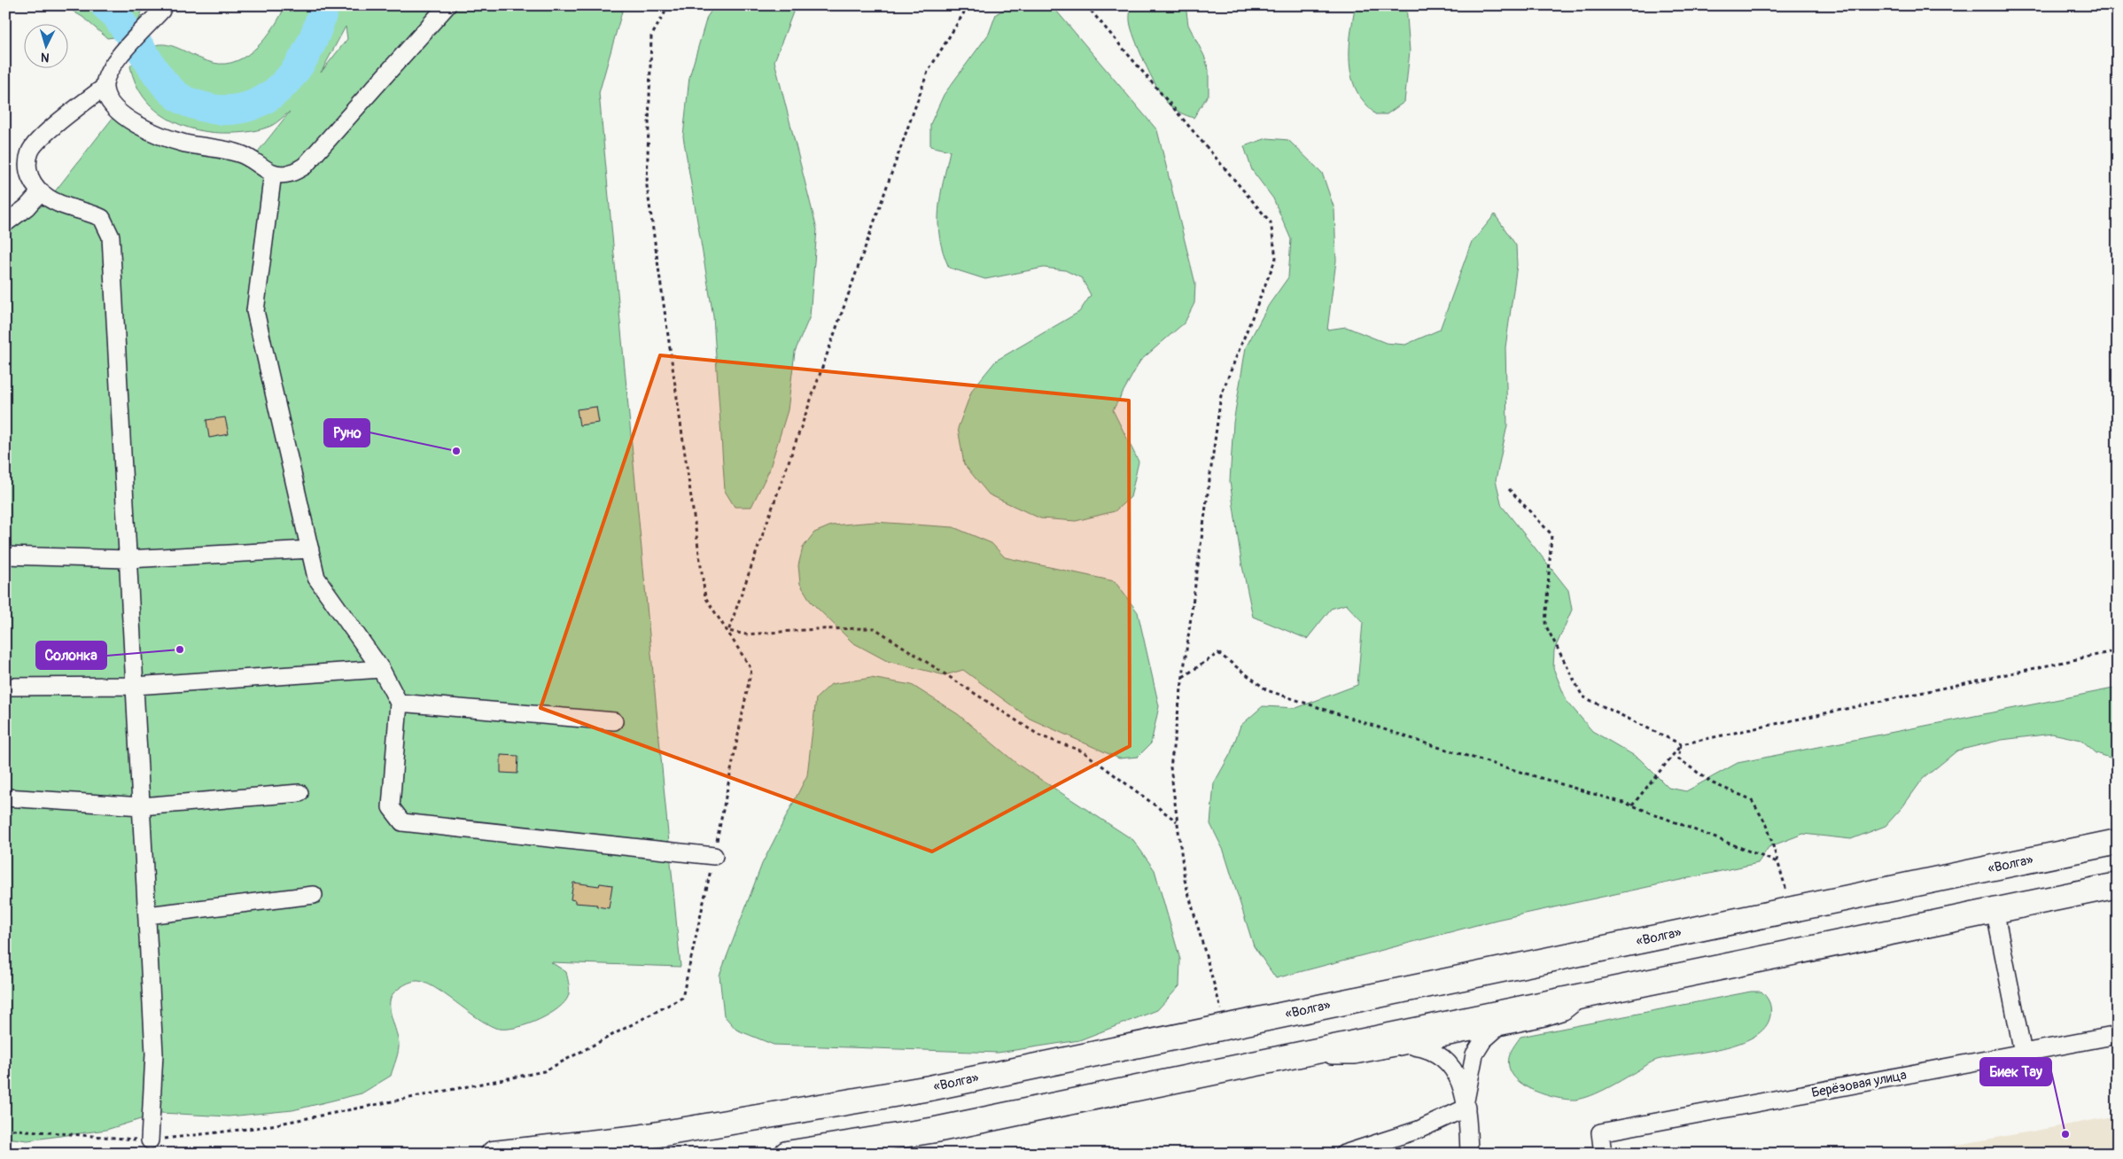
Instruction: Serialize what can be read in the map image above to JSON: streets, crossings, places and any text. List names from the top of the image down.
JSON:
{
  "streets": {
    "highway": ["«Волга»"],
    "street": ["Берёзовая улица"]
  },
  "places": ["Руно", "Солонка", "Биек Тау"],
  "north": "bottom"
}
